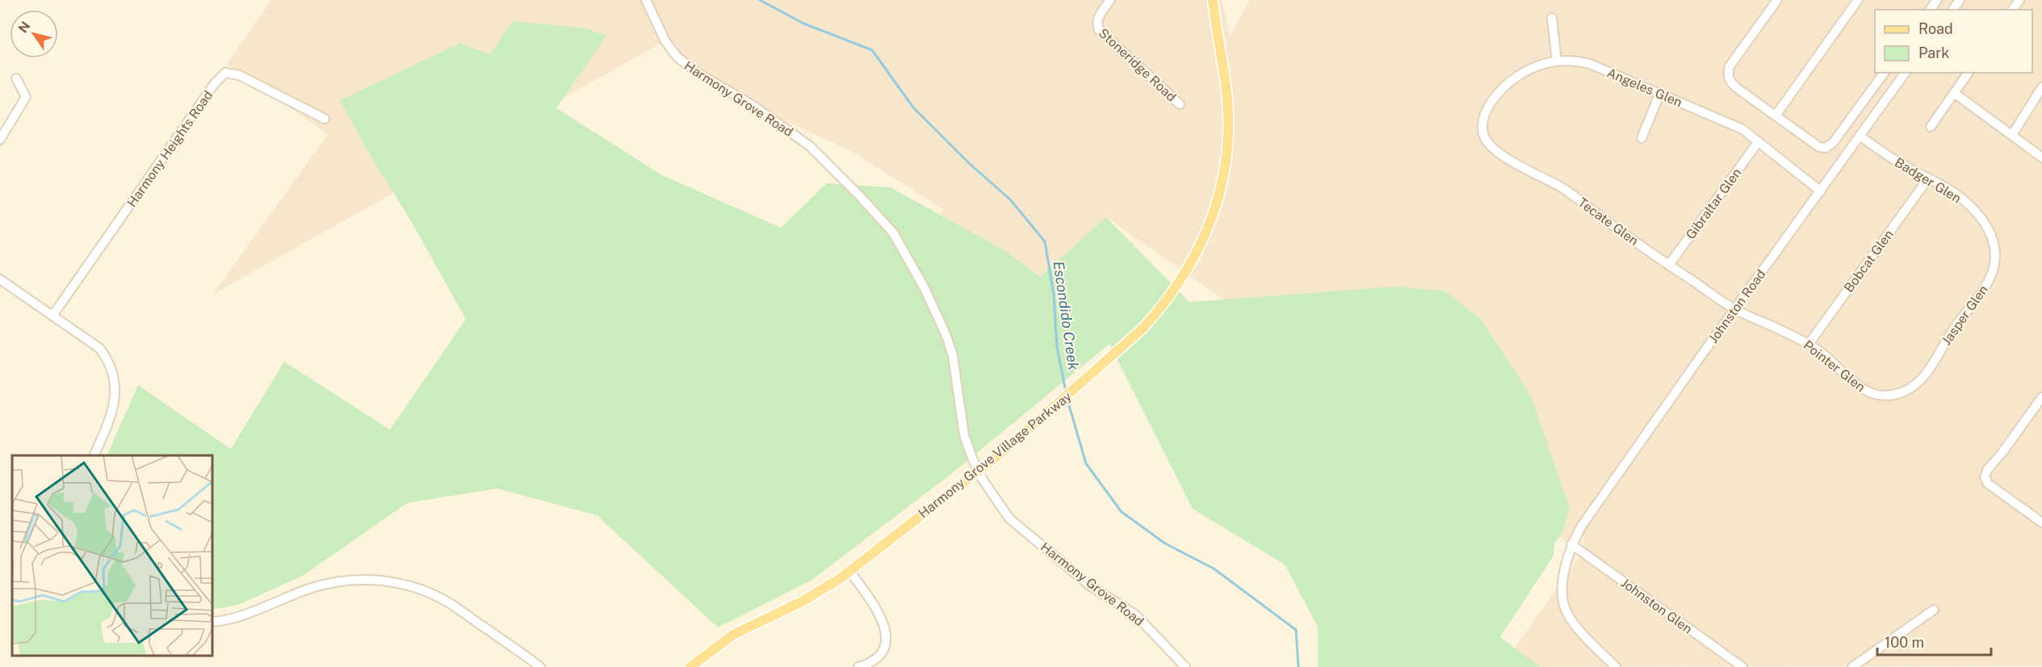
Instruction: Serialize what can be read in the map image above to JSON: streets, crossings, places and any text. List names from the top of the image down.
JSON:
{
  "streets": {
    "main road": ["Harmony Grove Village Parkway"],
    "street": [
      "Stoneridge Road",
      "Angeles Glen",
      "Harmony Grove Road",
      "Harmony Heights Road",
      "Badger Glen",
      "Gibraltar Glen",
      "Tecate Glen",
      "Bobcat Glen",
      "Johnston Road",
      "Jasper Glen",
      "Pointer Glen",
      "Johnston Glen"
    ]
  },
  "crossings": [
    ["Angeles Glen", "Gibraltar Glen"],
    ["Angeles Glen", "Tecate Glen"],
    ["Angeles Glen", "Johnston Road"],
    ["Harmony Grove Road", "Harmony Grove Village Parkway"],
    ["Badger Glen", "Bobcat Glen"],
    ["Badger Glen", "Johnston Road"],
    ["Badger Glen", "Jasper Glen"],
    ["Gibraltar Glen", "Tecate Glen"],
    ["Tecate Glen", "Johnston Road"],
    ["Tecate Glen", "Pointer Glen"],
    ["Bobcat Glen", "Pointer Glen"],
    ["Johnston Road", "Pointer Glen"],
    ["Johnston Road", "Johnston Glen"],
    ["Jasper Glen", "Pointer Glen"]
  ],
  "water": ["Escondido Creek"],
  "legend": ["Road", "Park"],
  "scale_bar": "100 m",
  "north": "top left"
}
